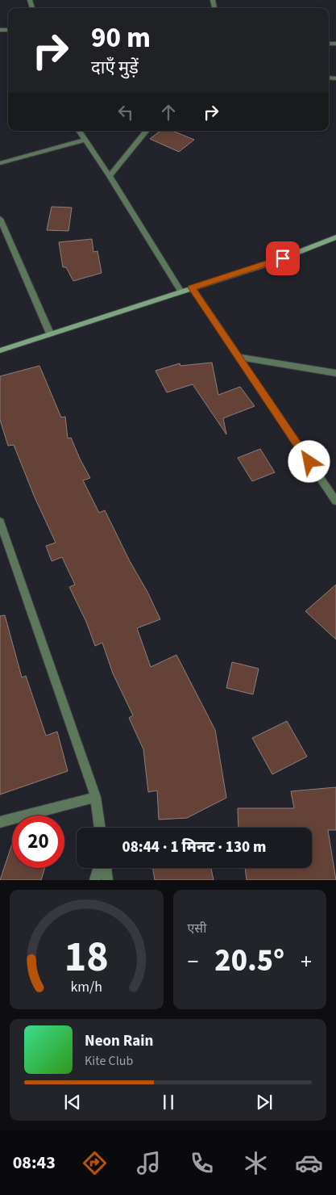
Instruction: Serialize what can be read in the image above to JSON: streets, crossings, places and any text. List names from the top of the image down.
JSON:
{
  "page": {
    "turn": ["90 m", "दाएँ मुड़ें"],
    "limit": "20",
    "trip": "08:44 · 1 मिनट · 130 m",
    "tile": "एसी",
    "heat": ["−", "20.5°", "+"],
    "song": ["Neon Rain", "Kite Club"],
    "tabs": "08:43",
    "gauge": ["18", "km/h"]
  }
}
